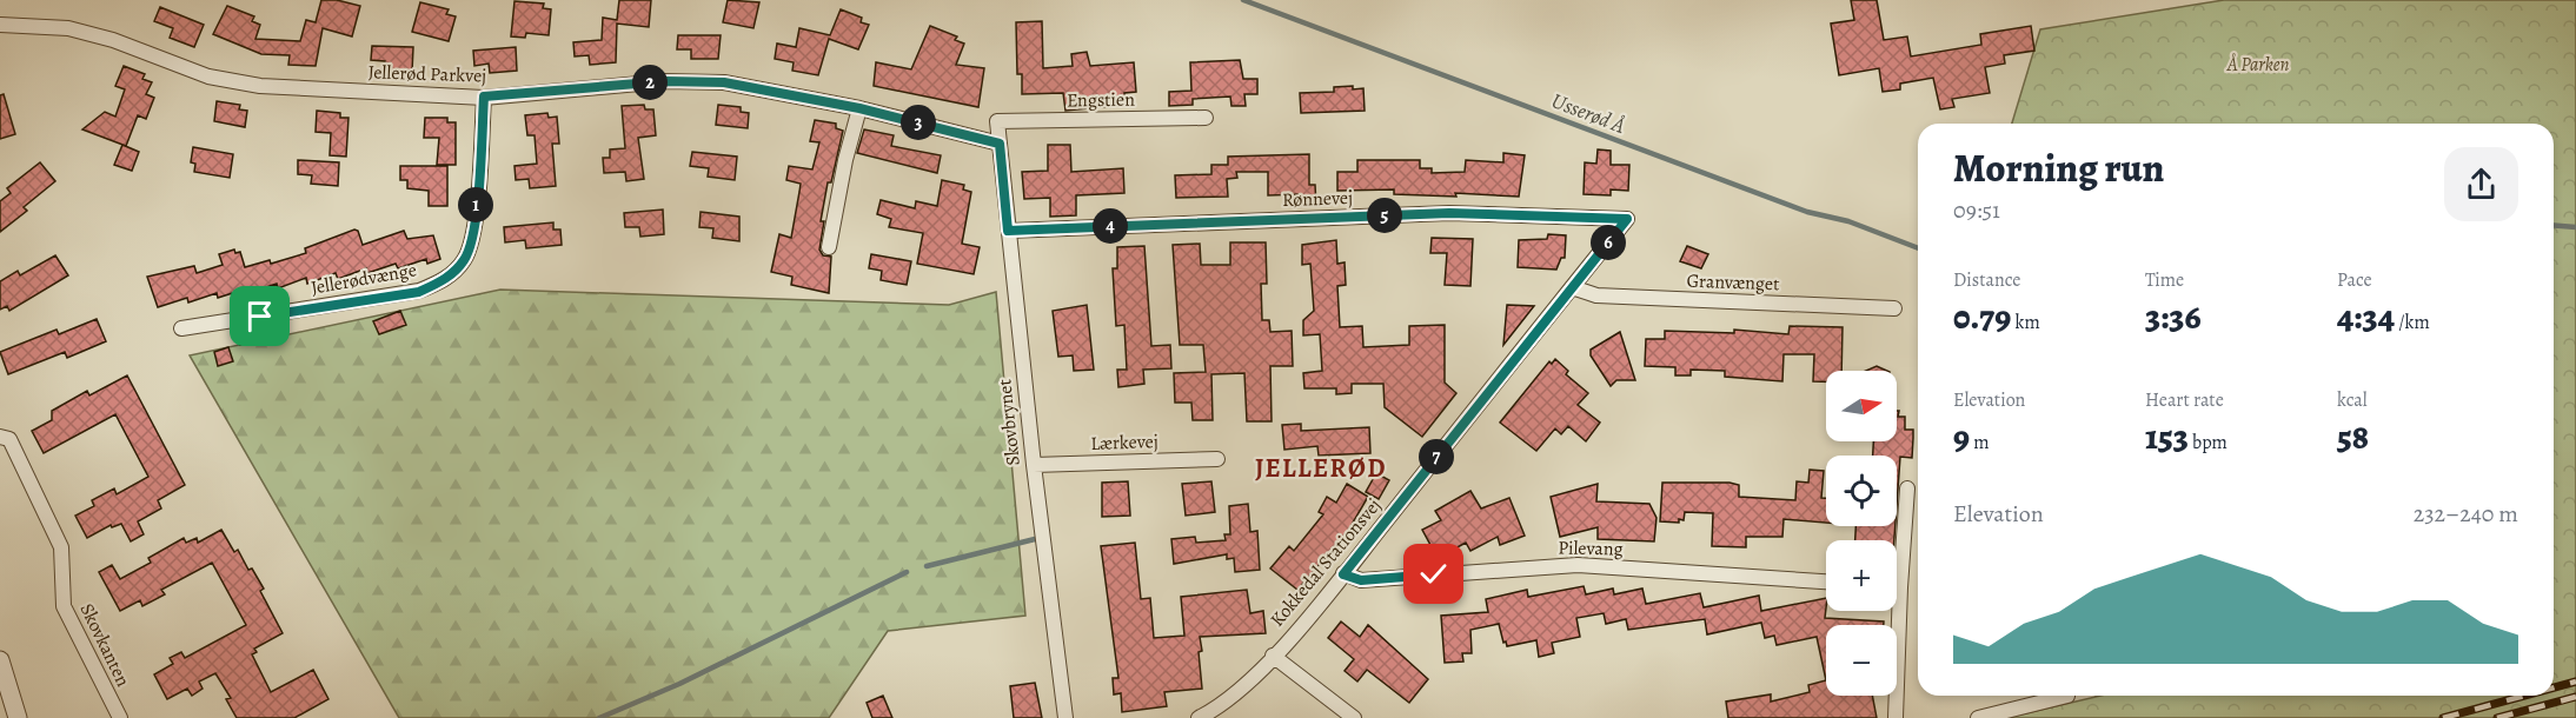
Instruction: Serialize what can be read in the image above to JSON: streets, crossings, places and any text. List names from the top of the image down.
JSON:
{
  "streets": {
    "street": [
      "Jellerød Parkvej",
      "Engstien",
      "Rønnevej",
      "Jellerødvænge",
      "Granvænget",
      "Skovbrynet",
      "Lærkevej",
      "Pilevang",
      "Kokkedal Stationsvej",
      "Skovkanten"
    ]
  },
  "crossings": [
    ["Jellerød Parkvej", "Jellerødvænge"],
    ["Jellerød Parkvej", "Skovbrynet"],
    ["Engstien", "Skovbrynet"],
    ["Rønnevej", "Skovbrynet"],
    ["Rønnevej", "Kokkedal Stationsvej"],
    ["Granvænget", "Kokkedal Stationsvej"],
    ["Skovbrynet", "Lærkevej"],
    ["Pilevang", "Kokkedal Stationsvej"]
  ],
  "districts": ["JELLERØD"],
  "water": ["Usserød Å"],
  "parks": ["Å Parken"],
  "north": "right",
  "page": {
    "pins": [
      "2",
      "3",
      "1",
      "5",
      "4",
      "6",
      "7"
    ],
    "heading": ["Morning run", "09:51"],
    "stats": [
      ["Distance", "0.79 km"],
      ["Time", "3:36"],
      ["Pace", "4:34 /km"],
      ["Elevation", "9 m"],
      ["Heart rate", "153 bpm"],
      ["kcal", "58"]
    ],
    "map_buttons": ["+", "−"],
    "chart": ["Elevation", "232–240 m"]
  }
}
